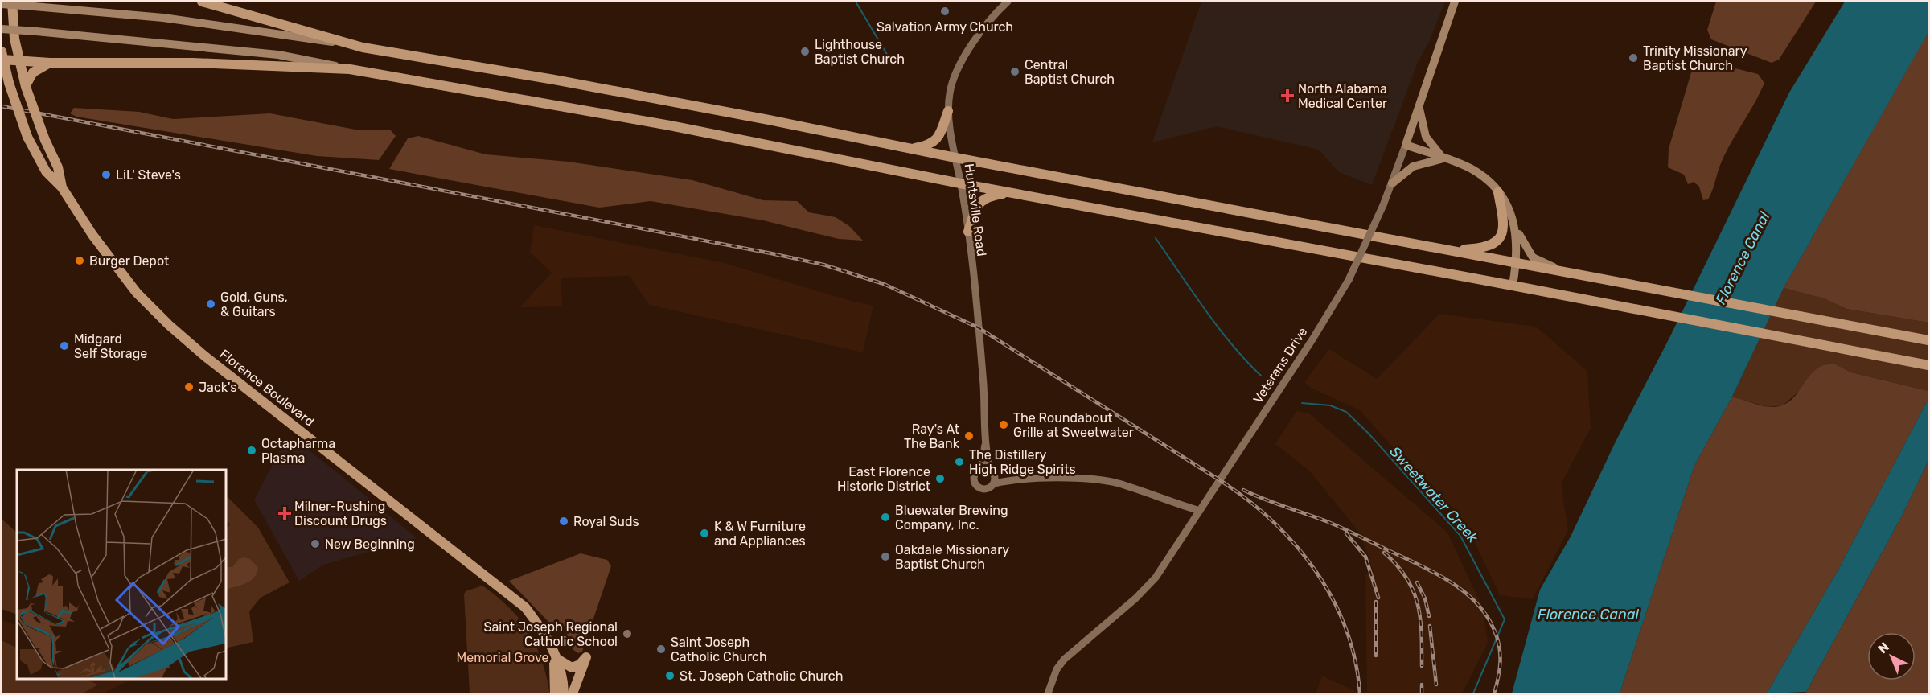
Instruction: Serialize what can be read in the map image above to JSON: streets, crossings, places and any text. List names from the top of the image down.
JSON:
{
  "streets": {
    "highway": ["Florence Boulevard"],
    "main road": ["Huntsville Road", "Veterans Drive"]
  },
  "water": ["Florence Canal", "Sweetwater Creek"],
  "parks": ["Memorial Grove"],
  "places": {
    "other": [
      "Salvation Army Church",
      "Lighthouse Baptist Church",
      "Trinity Missionary Baptist Church",
      "Central Baptist Church",
      "LiL' Steve's",
      "Burger Depot",
      "Gold, Guns, & Guitars",
      "Midgard Self Storage",
      "Jack's",
      "The Roundabout Grille at Sweetwater",
      "Ray's At The Bank",
      "Octapharma Plasma",
      "The Distillery High Ridge Spirits",
      "East Florence Historic District",
      "Bluewater Brewing Company, Inc.",
      "Royal Suds",
      "K & W Furniture and Appliances",
      "New Beginning",
      "Oakdale Missionary Baptist Church",
      "Saint Joseph Regional Catholic School",
      "Saint Joseph Catholic Church",
      "St. Joseph Catholic Church"
    ],
    "health": ["North Alabama Medical Center", "Milner-Rushing Discount Drugs"]
  },
  "north": "top left"
}
